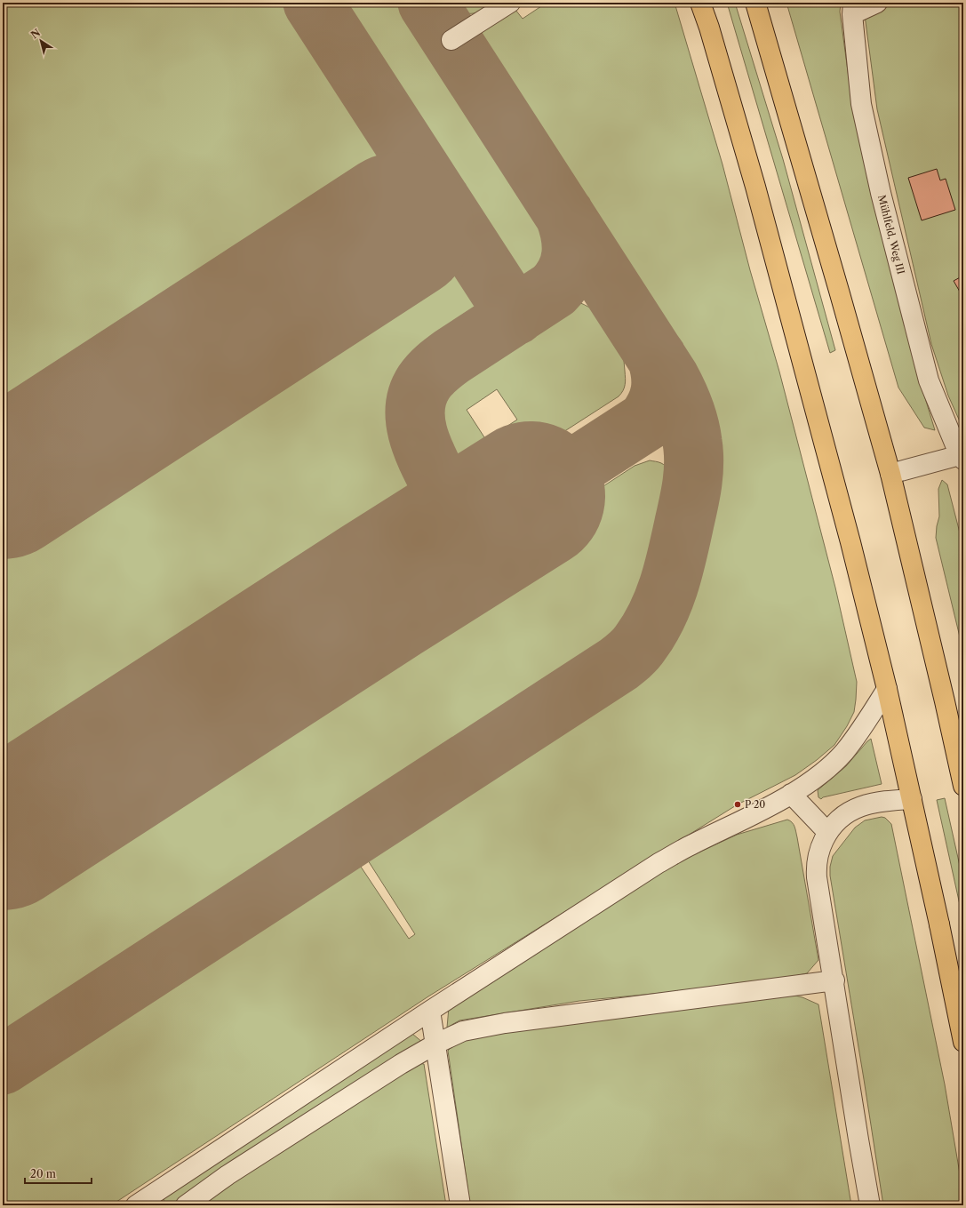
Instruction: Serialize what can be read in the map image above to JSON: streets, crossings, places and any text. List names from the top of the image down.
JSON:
{
  "streets": {
    "street": ["Mühlfeld, Weg III"]
  },
  "places": ["P 20"],
  "scale_bar": "20 m",
  "north": "top left"
}
